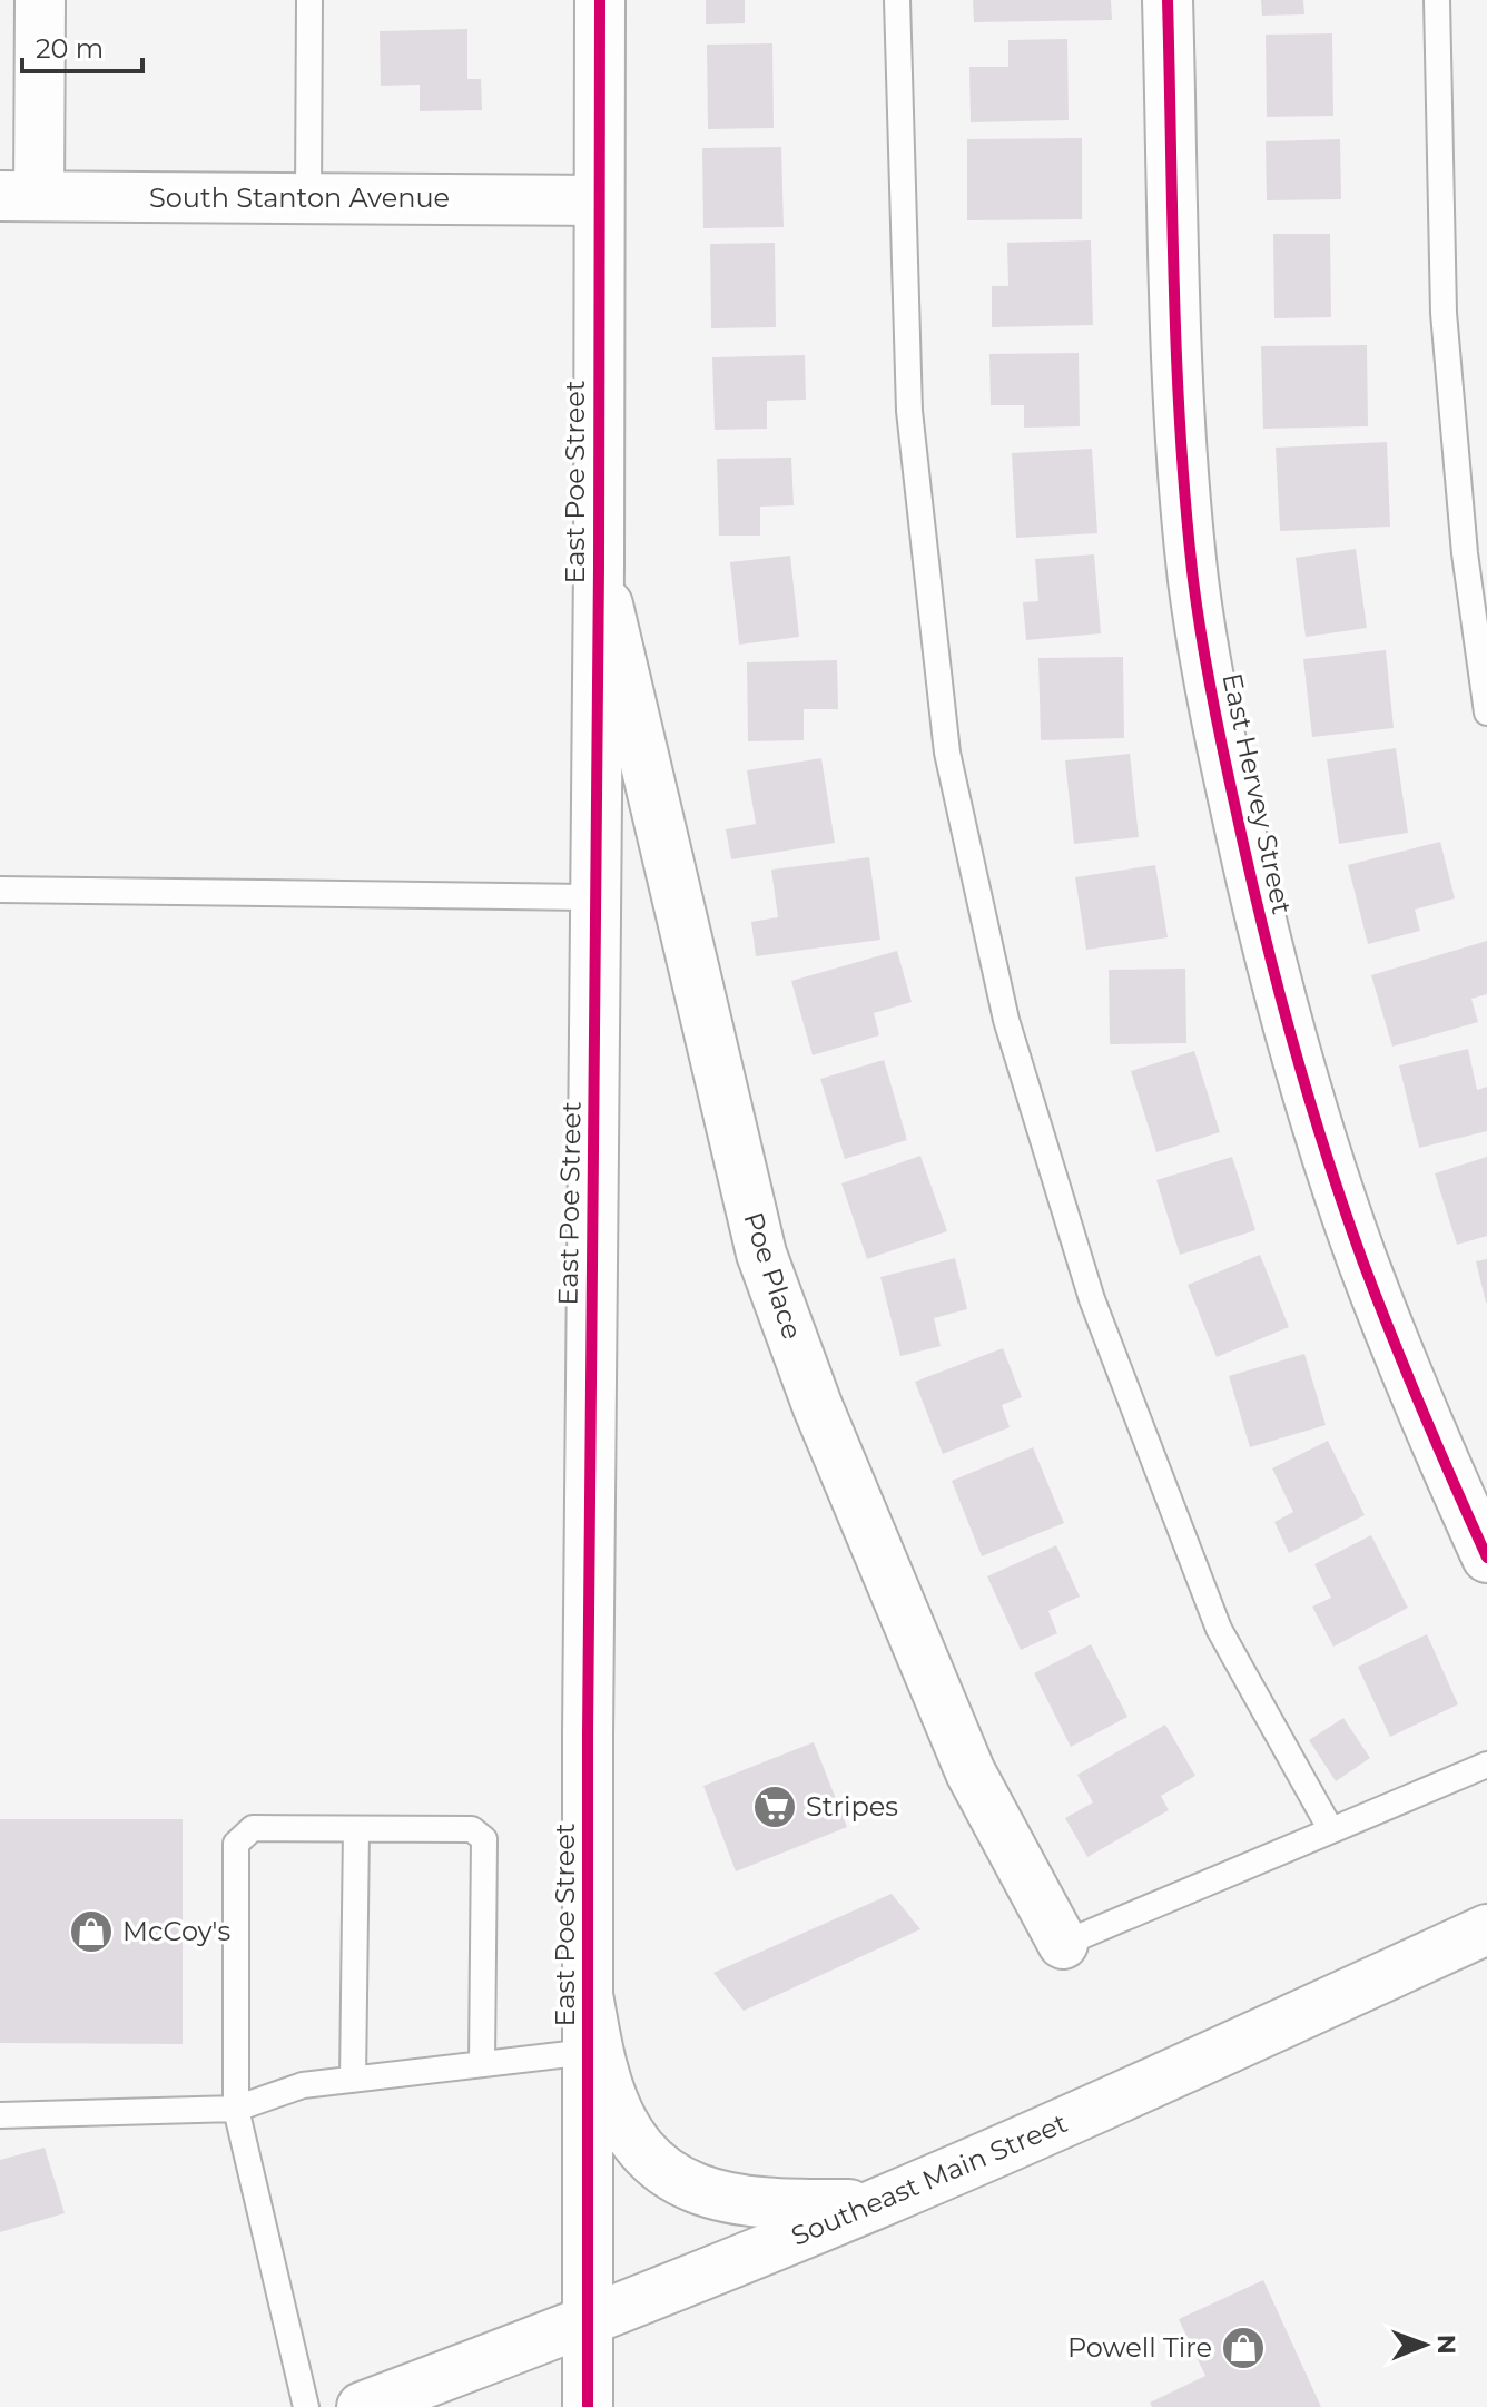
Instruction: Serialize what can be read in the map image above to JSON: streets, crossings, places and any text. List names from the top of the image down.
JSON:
{
  "streets": {
    "street": [
      "South Stanton Avenue",
      "East Poe Street",
      "East Hervey Street",
      "Poe Place",
      "Southeast Main Street"
    ]
  },
  "crossings": [
    ["South Stanton Avenue", "East Poe Street"],
    ["East Poe Street", "Poe Place"],
    ["East Poe Street", "Southeast Main Street"]
  ],
  "places": {
    "supermarket": ["Stripes"],
    "shop": ["McCoy's", "Powell Tire"]
  },
  "scale_bar": "20 m",
  "north": "right"
}
